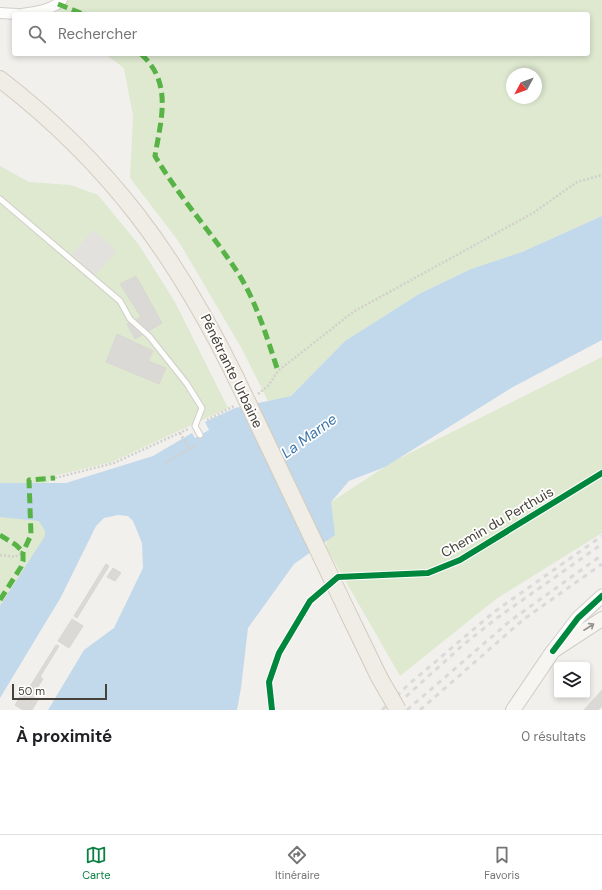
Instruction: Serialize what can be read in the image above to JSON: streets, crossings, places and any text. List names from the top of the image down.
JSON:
{
  "streets": {
    "main road": ["Pénétrante Urbaine"],
    "cycle path": ["Chemin du Perthuis"]
  },
  "water": ["La Marne"],
  "scale_bar": "50 m",
  "north": "bottom left",
  "page": {
    "search": "Rechercher",
    "scale": "50 m",
    "heading": ["À proximité", "0 résultats"],
    "nav": ["Carte", "Itinéraire", "Favoris"]
  }
}
